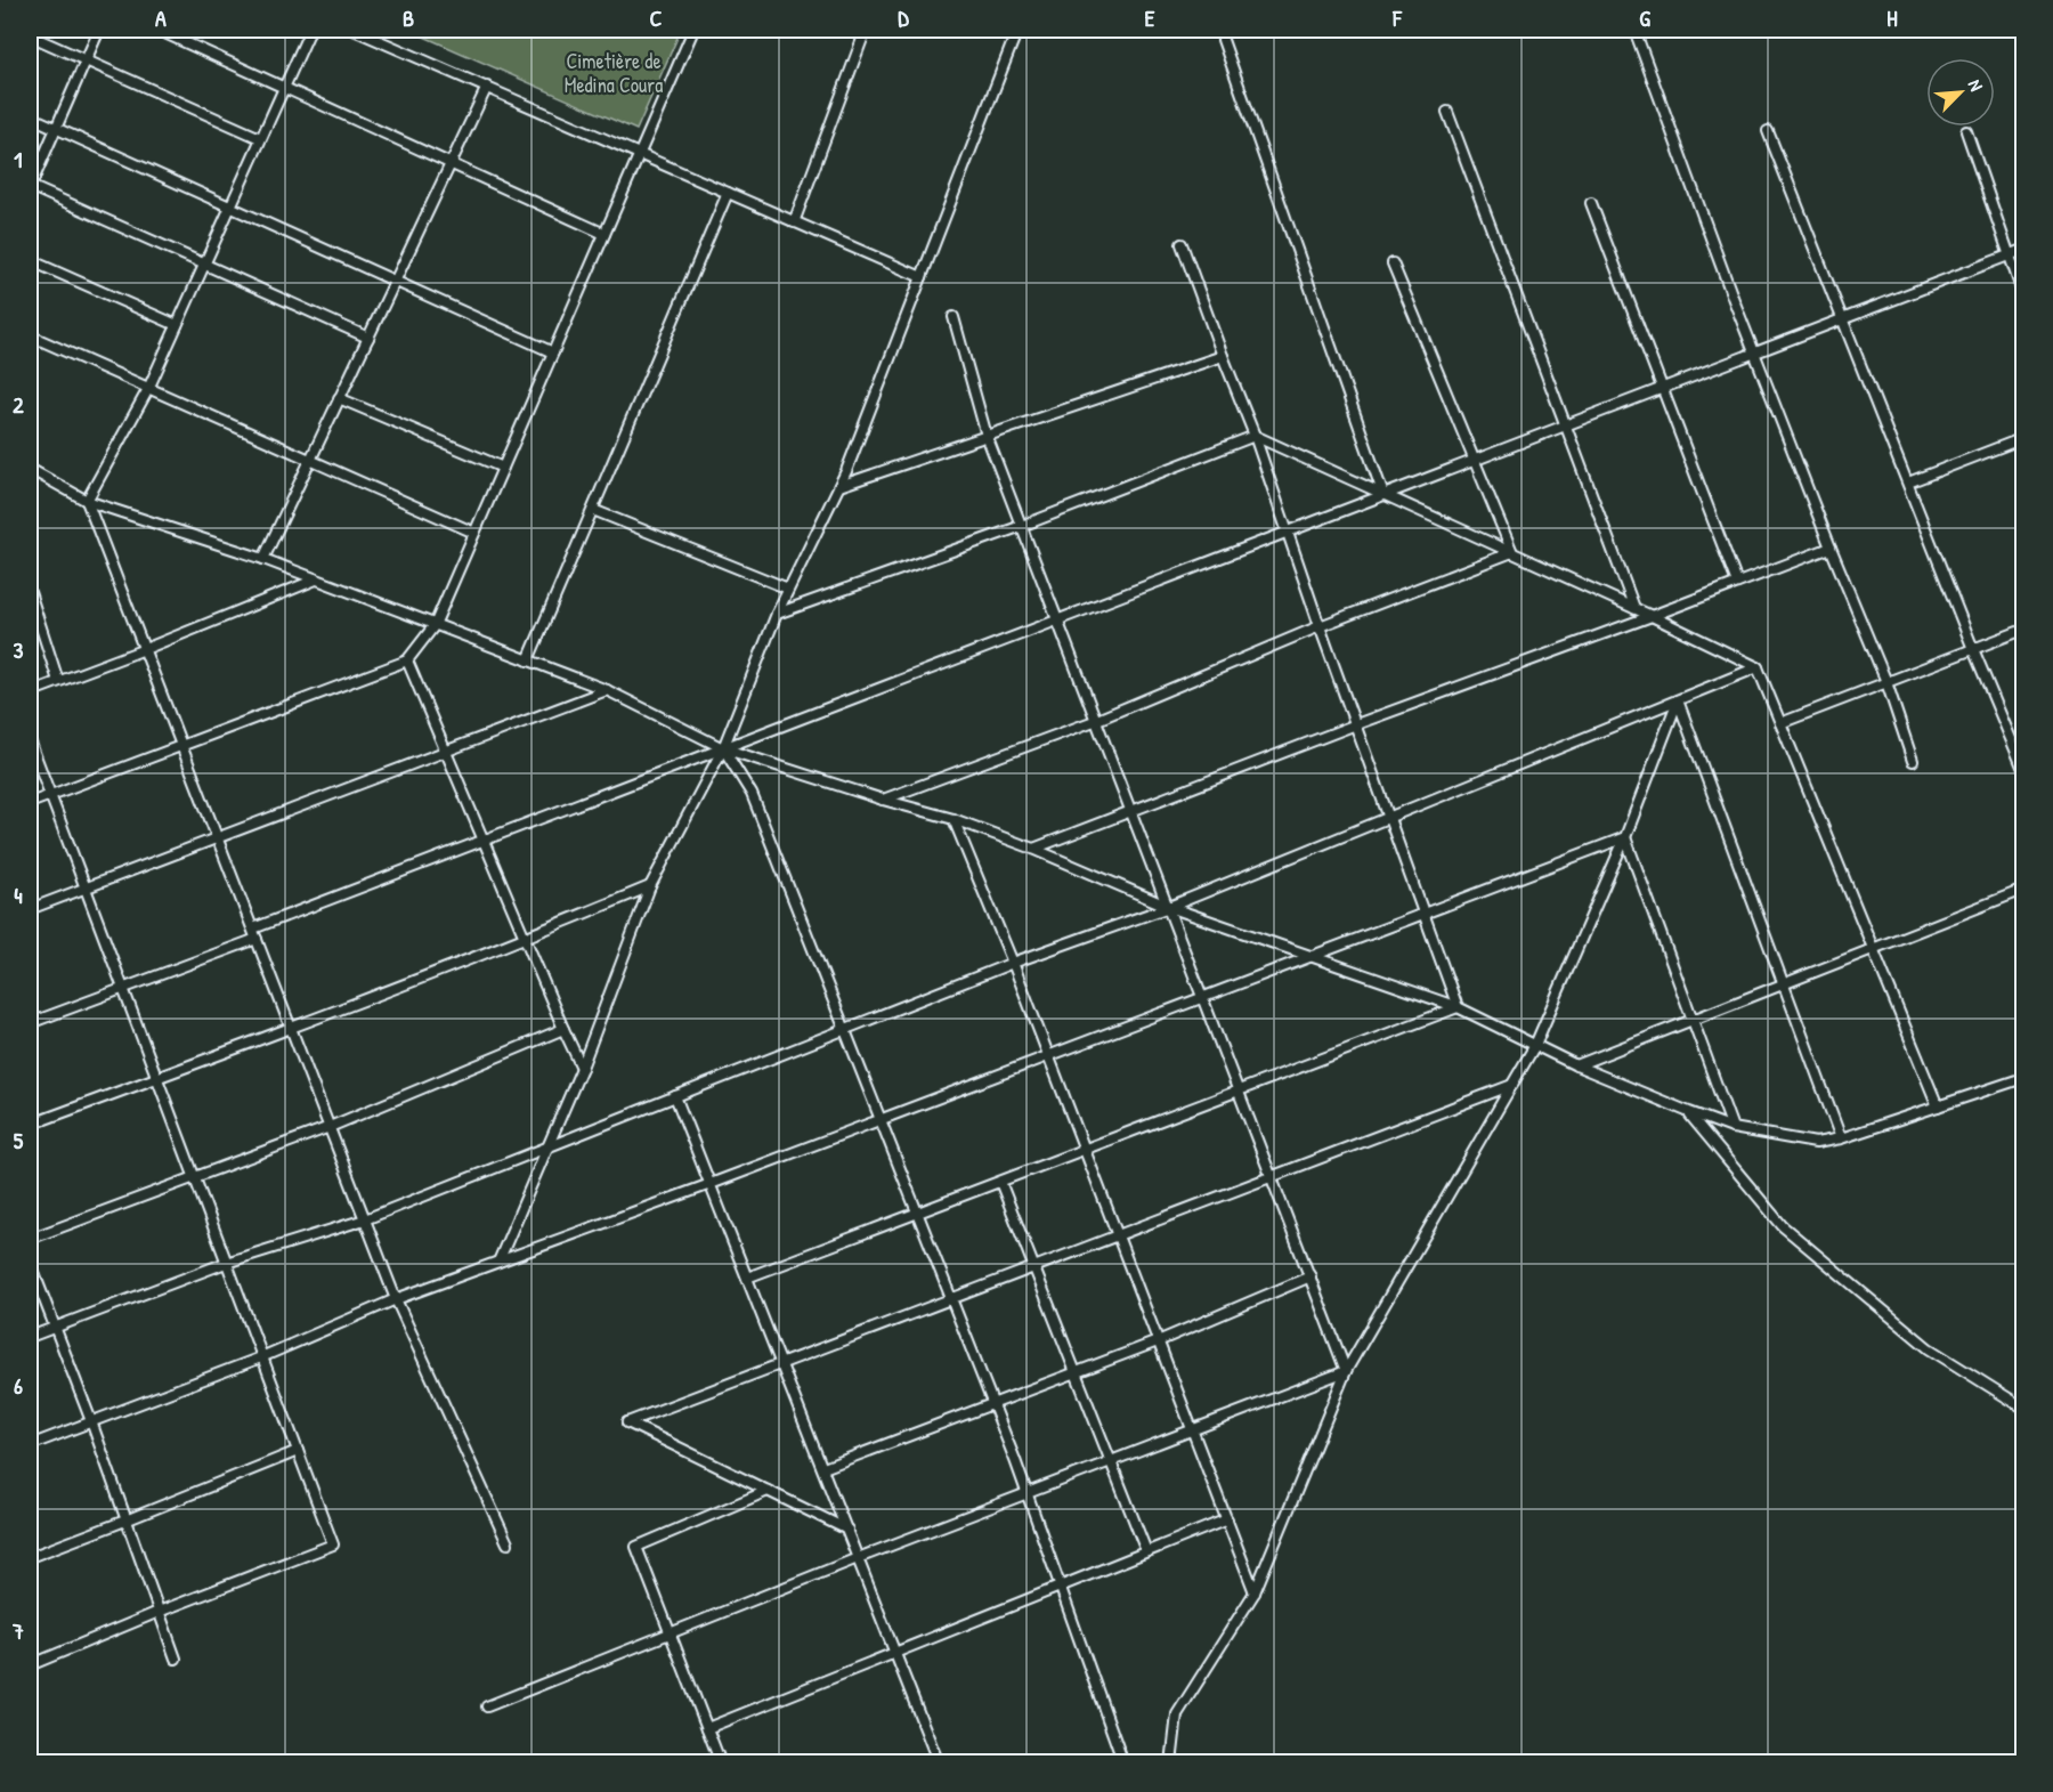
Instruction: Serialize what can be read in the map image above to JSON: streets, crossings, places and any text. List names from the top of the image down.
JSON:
{
  "parks": ["Cimetière de Medina Coura"],
  "north": "top right",
  "grid": {
    "columns": [
      "A",
      "B",
      "C",
      "D",
      "E",
      "F",
      "G",
      "H"
    ],
    "rows": [
      "1",
      "2",
      "3",
      "4",
      "5",
      "6",
      "7"
    ]
  }
}
